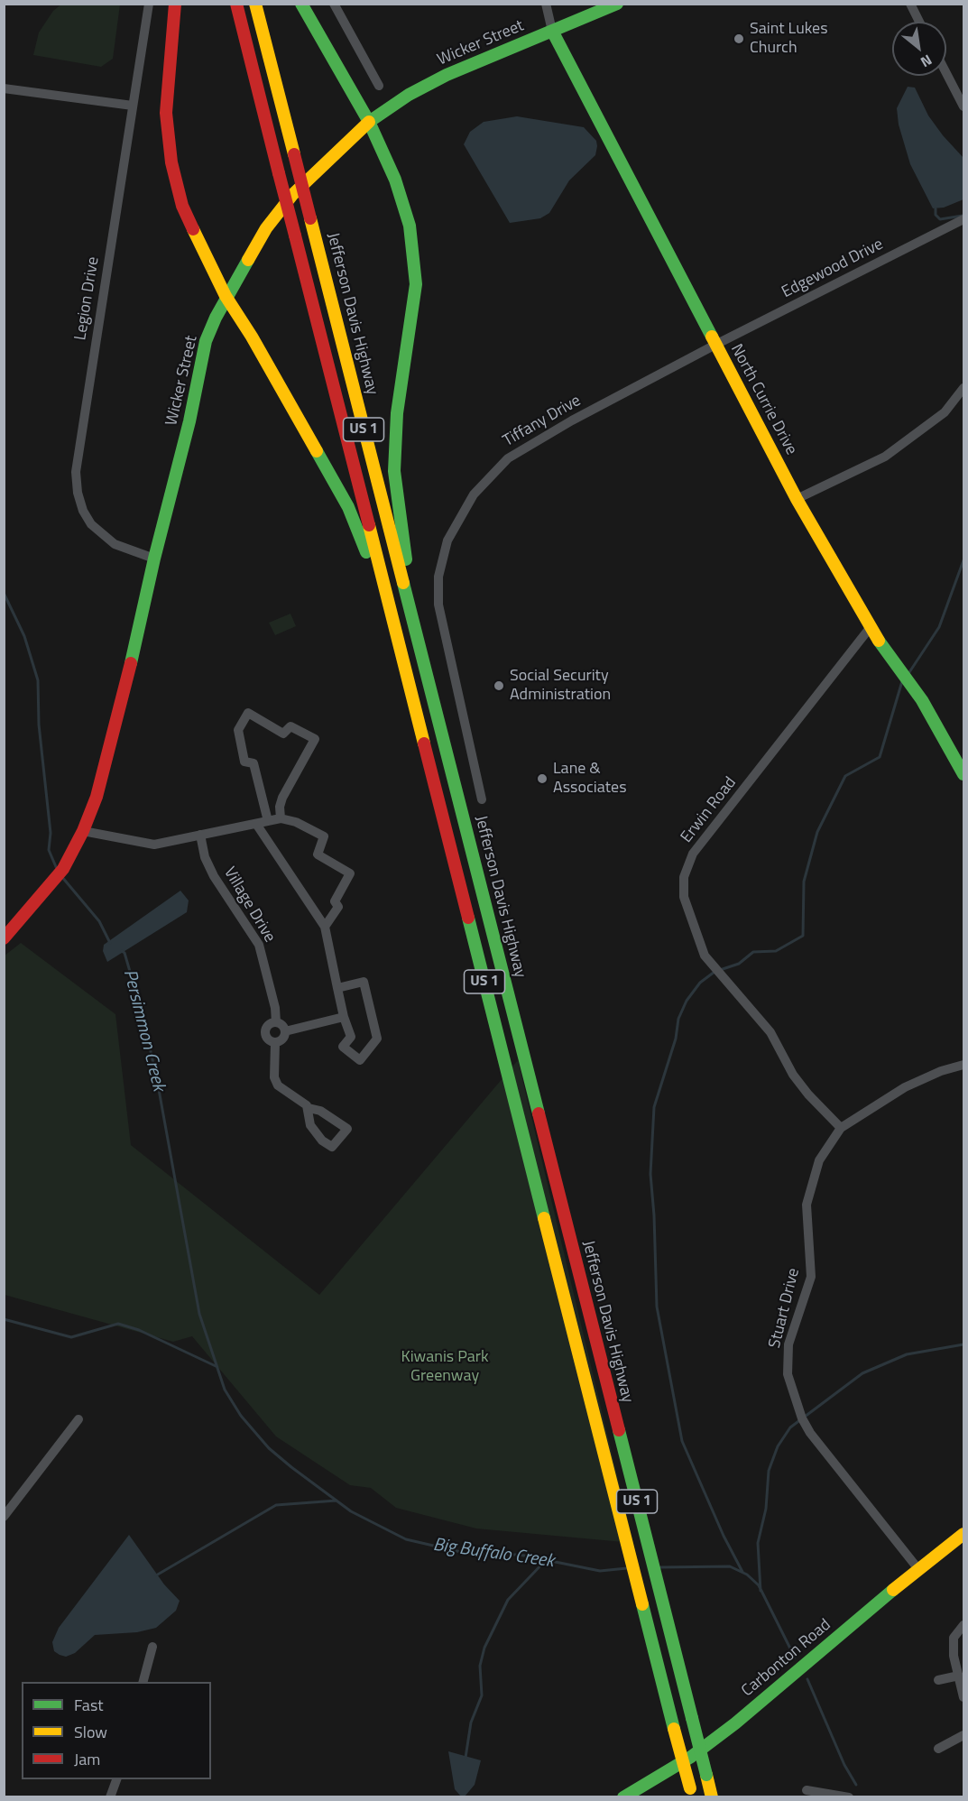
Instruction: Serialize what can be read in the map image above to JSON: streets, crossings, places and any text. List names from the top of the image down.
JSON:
{
  "streets": {
    "main road": [
      "Wicker Street",
      "Jefferson Davis Highway",
      "North Currie Drive",
      "US 1",
      "Carbonton Road"
    ],
    "street": [
      "Edgewood Drive",
      "Legion Drive",
      "Tiffany Drive",
      "Erwin Road",
      "Village Drive",
      "Stuart Drive"
    ]
  },
  "crossings": [
    ["Wicker Street", "Legion Drive"],
    ["Wicker Street", "North Currie Drive"],
    ["Edgewood Drive", "North Currie Drive"],
    ["Edgewood Drive", "Tiffany Drive"],
    ["North Currie Drive", "Tiffany Drive"],
    ["North Currie Drive", "Erwin Road"],
    ["Erwin Road", "Stuart Drive"],
    ["Stuart Drive", "Carbonton Road"]
  ],
  "water": ["Persimmon Creek", "Big Buffalo Creek"],
  "parks": ["Kiwanis Park Greenway"],
  "places": ["Saint Lukes Church", "Social Security Administration", "Lane & Associates"],
  "legend": ["Fast", "Slow", "Jam"],
  "north": "bottom right"
}
